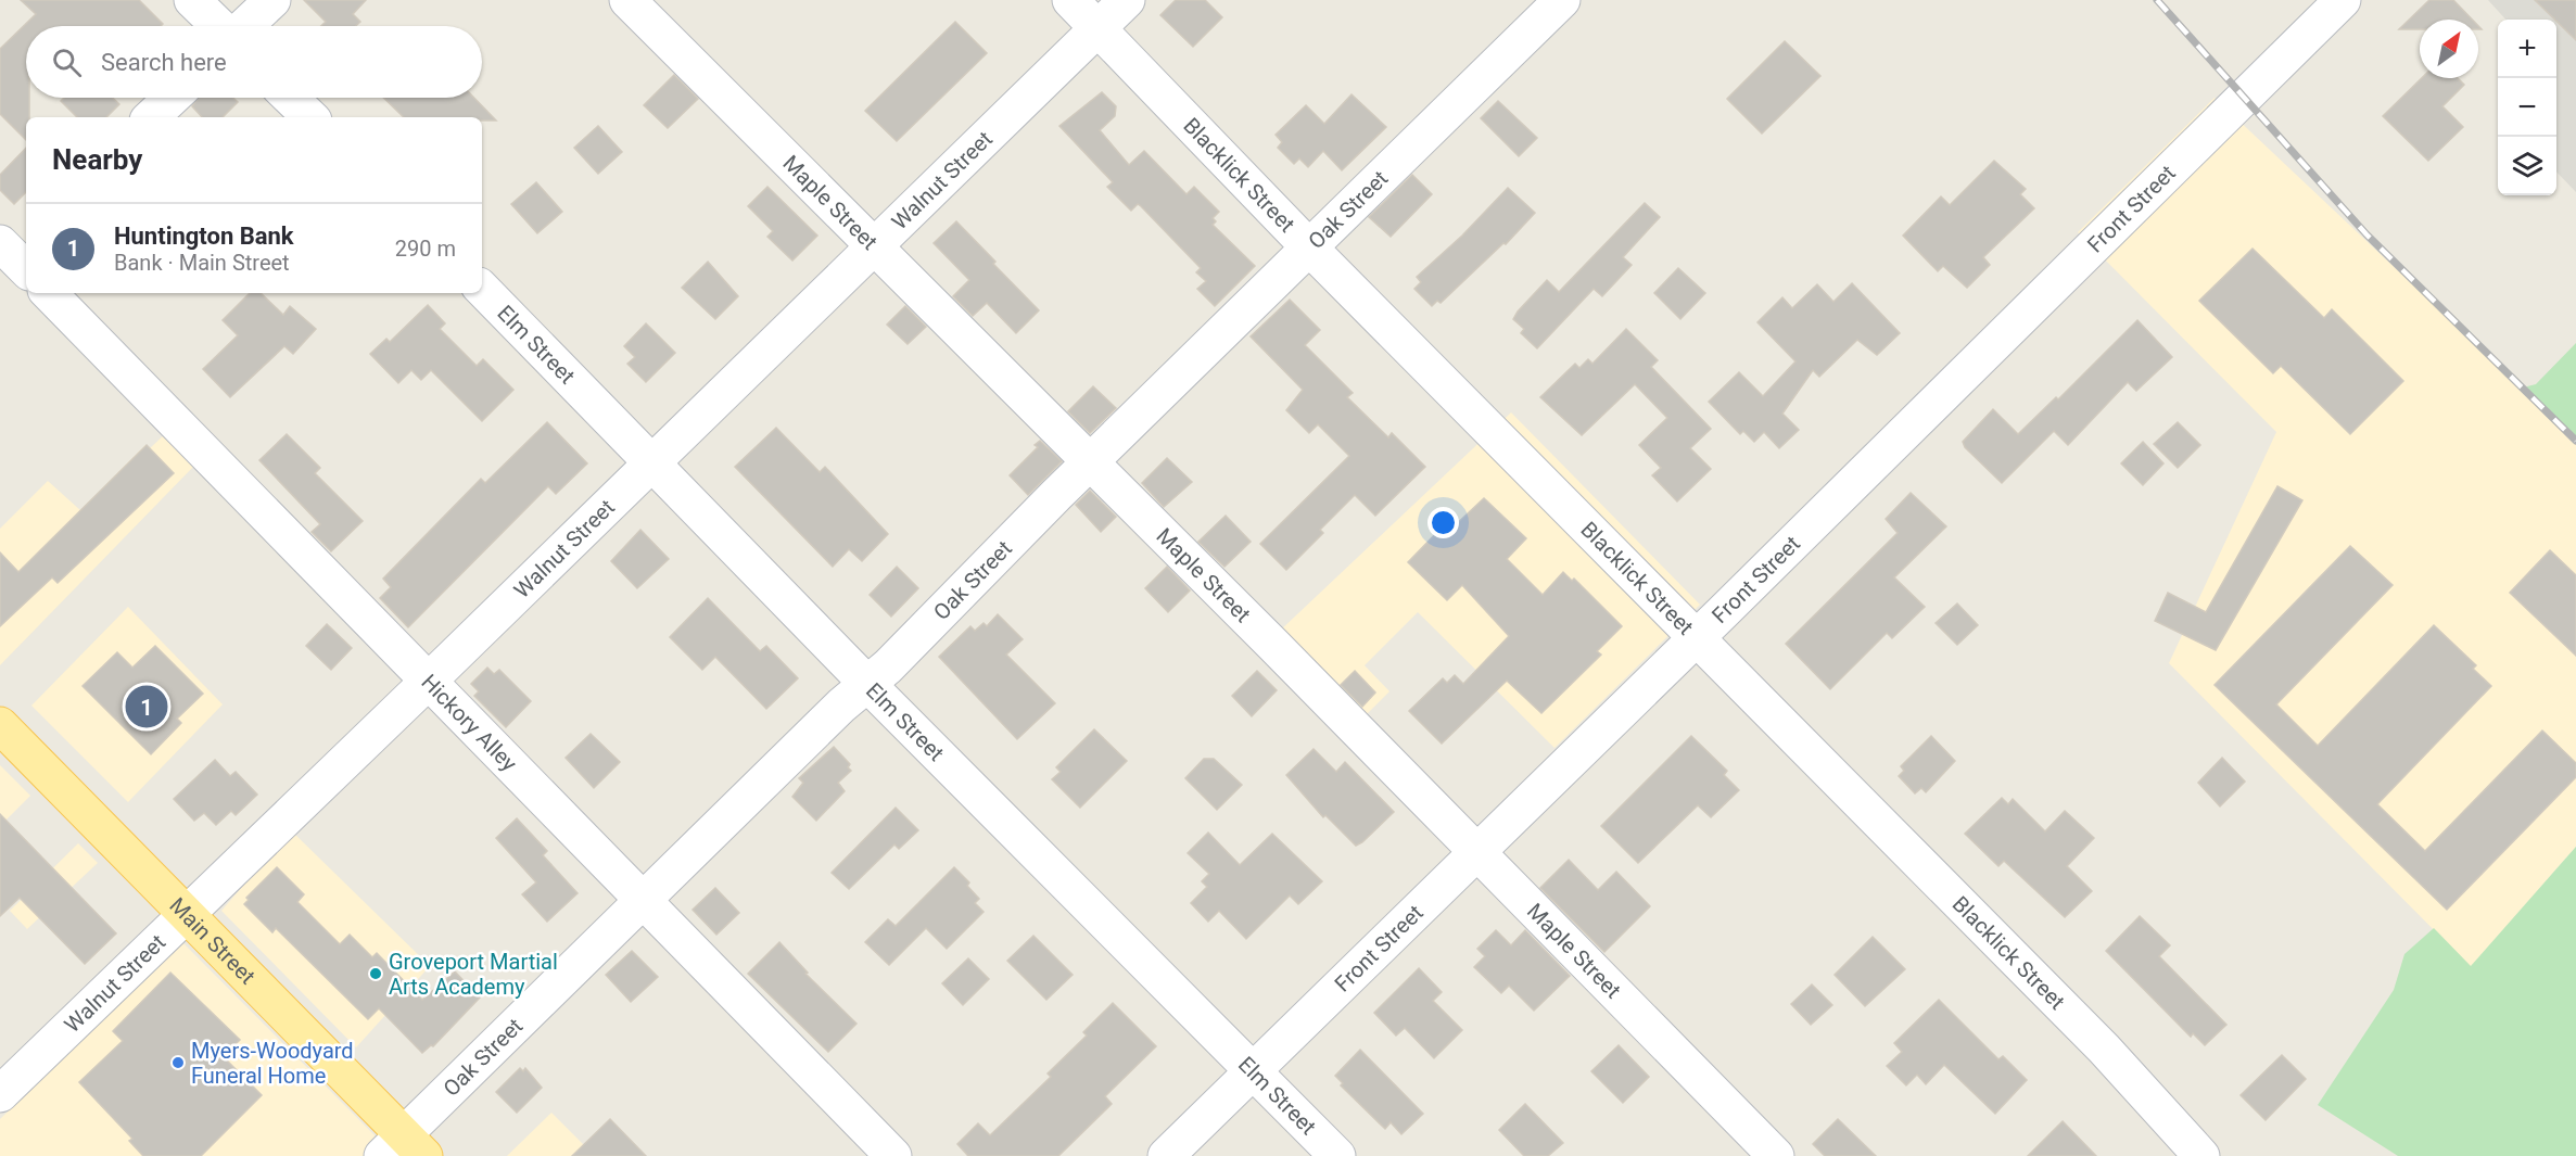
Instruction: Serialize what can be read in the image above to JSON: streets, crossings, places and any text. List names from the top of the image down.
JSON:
{
  "streets": {
    "main road": ["Main Street"],
    "street": [
      "Blacklick Street",
      "Walnut Street",
      "Maple Street",
      "Oak Street",
      "Front Street",
      "Elm Street",
      "Hickory Alley"
    ]
  },
  "crossings": [
    ["Blacklick Street", "Walnut Street"],
    ["Blacklick Street", "Oak Street"],
    ["Blacklick Street", "Front Street"],
    ["Walnut Street", "Maple Street"],
    ["Walnut Street", "Elm Street"],
    ["Walnut Street", "Hickory Alley"],
    ["Walnut Street", "Main Street"],
    ["Maple Street", "Oak Street"],
    ["Maple Street", "Front Street"],
    ["Oak Street", "Elm Street"],
    ["Oak Street", "Hickory Alley"],
    ["Oak Street", "Main Street"],
    ["Front Street", "Elm Street"]
  ],
  "places": ["Groveport Martial Arts Academy", "Myers-Woodyard Funeral Home"],
  "north": "top right",
  "page": {
    "map_buttons": ["+", "−"],
    "search": "Search here",
    "heading": "Nearby",
    "list": [
      {
        "mark": "1",
        "name": "Huntington Bank",
        "note": "Bank · Main Street",
        "value": "290 m"
      }
    ],
    "pins": "1"
  }
}
